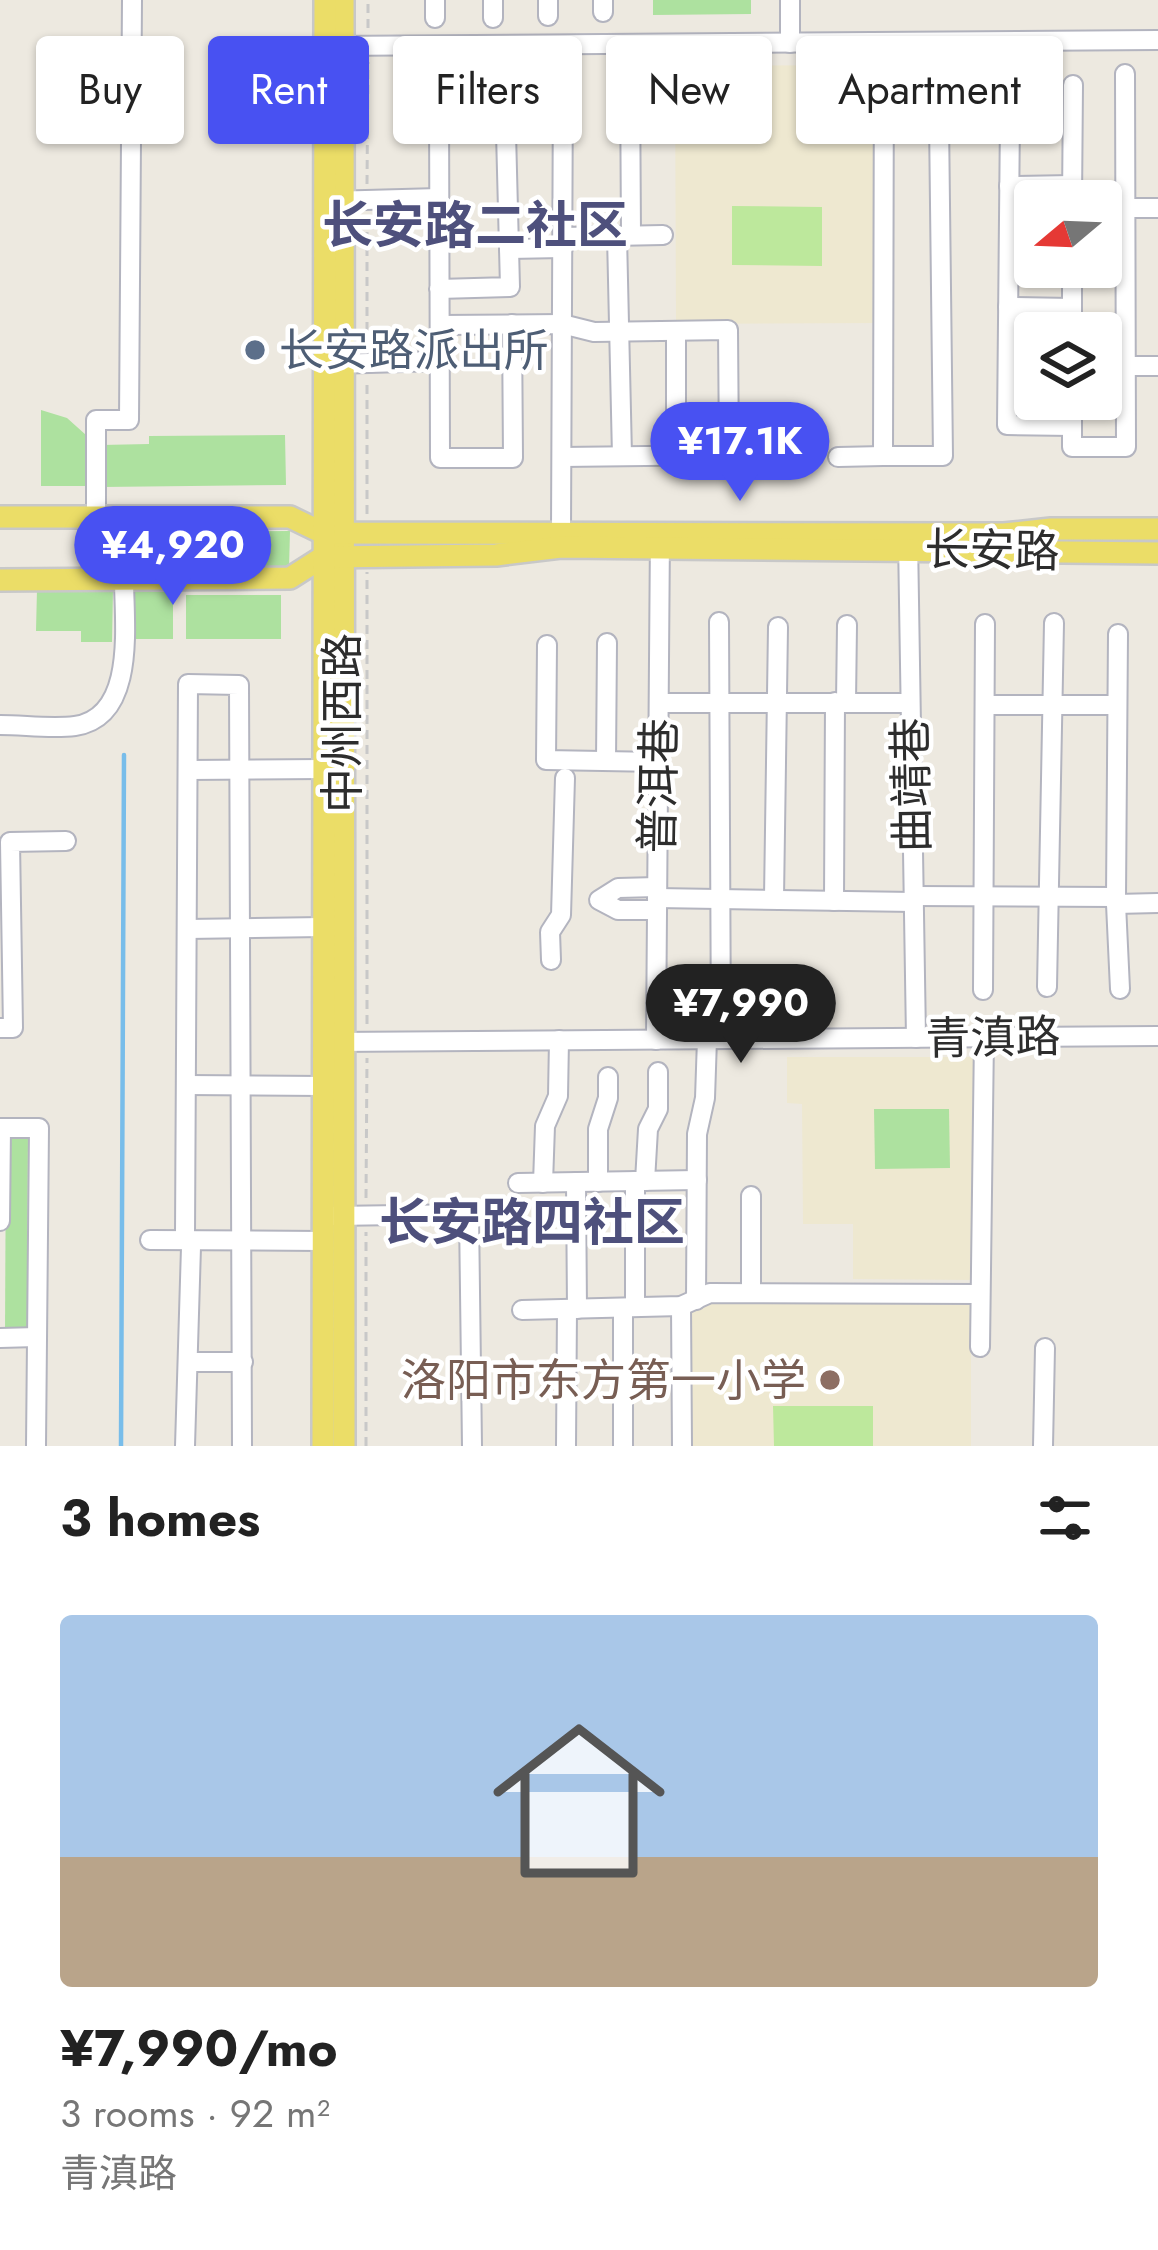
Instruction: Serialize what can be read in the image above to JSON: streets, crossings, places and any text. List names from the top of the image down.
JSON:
{
  "streets": {
    "main road": ["长安路", "中州西路"],
    "street": ["曲靖巷", "普洱巷", "青滇路"]
  },
  "crossings": [
    ["长安路", "中州西路"],
    ["长安路", "曲靖巷"],
    ["长安路", "普洱巷"],
    ["中州西路", "青滇路"],
    ["曲靖巷", "青滇路"],
    ["普洱巷", "青滇路"]
  ],
  "districts": ["长安路二社区", "长安路四社区"],
  "places": ["长安路派出所", "洛阳市东方第一小学"],
  "north": "left",
  "page": {
    "chip": [
      "Buy",
      "Rent",
      "Filters",
      "New",
      "Apartment"
    ],
    "price": ["¥17.1K", "¥4,920", "¥7,990"],
    "heading": "3 homes",
    "list": [
      {
        "name": "¥7,990/mo",
        "note": "3 rooms · 92 m² · 青滇路"
      }
    ]
  }
}
